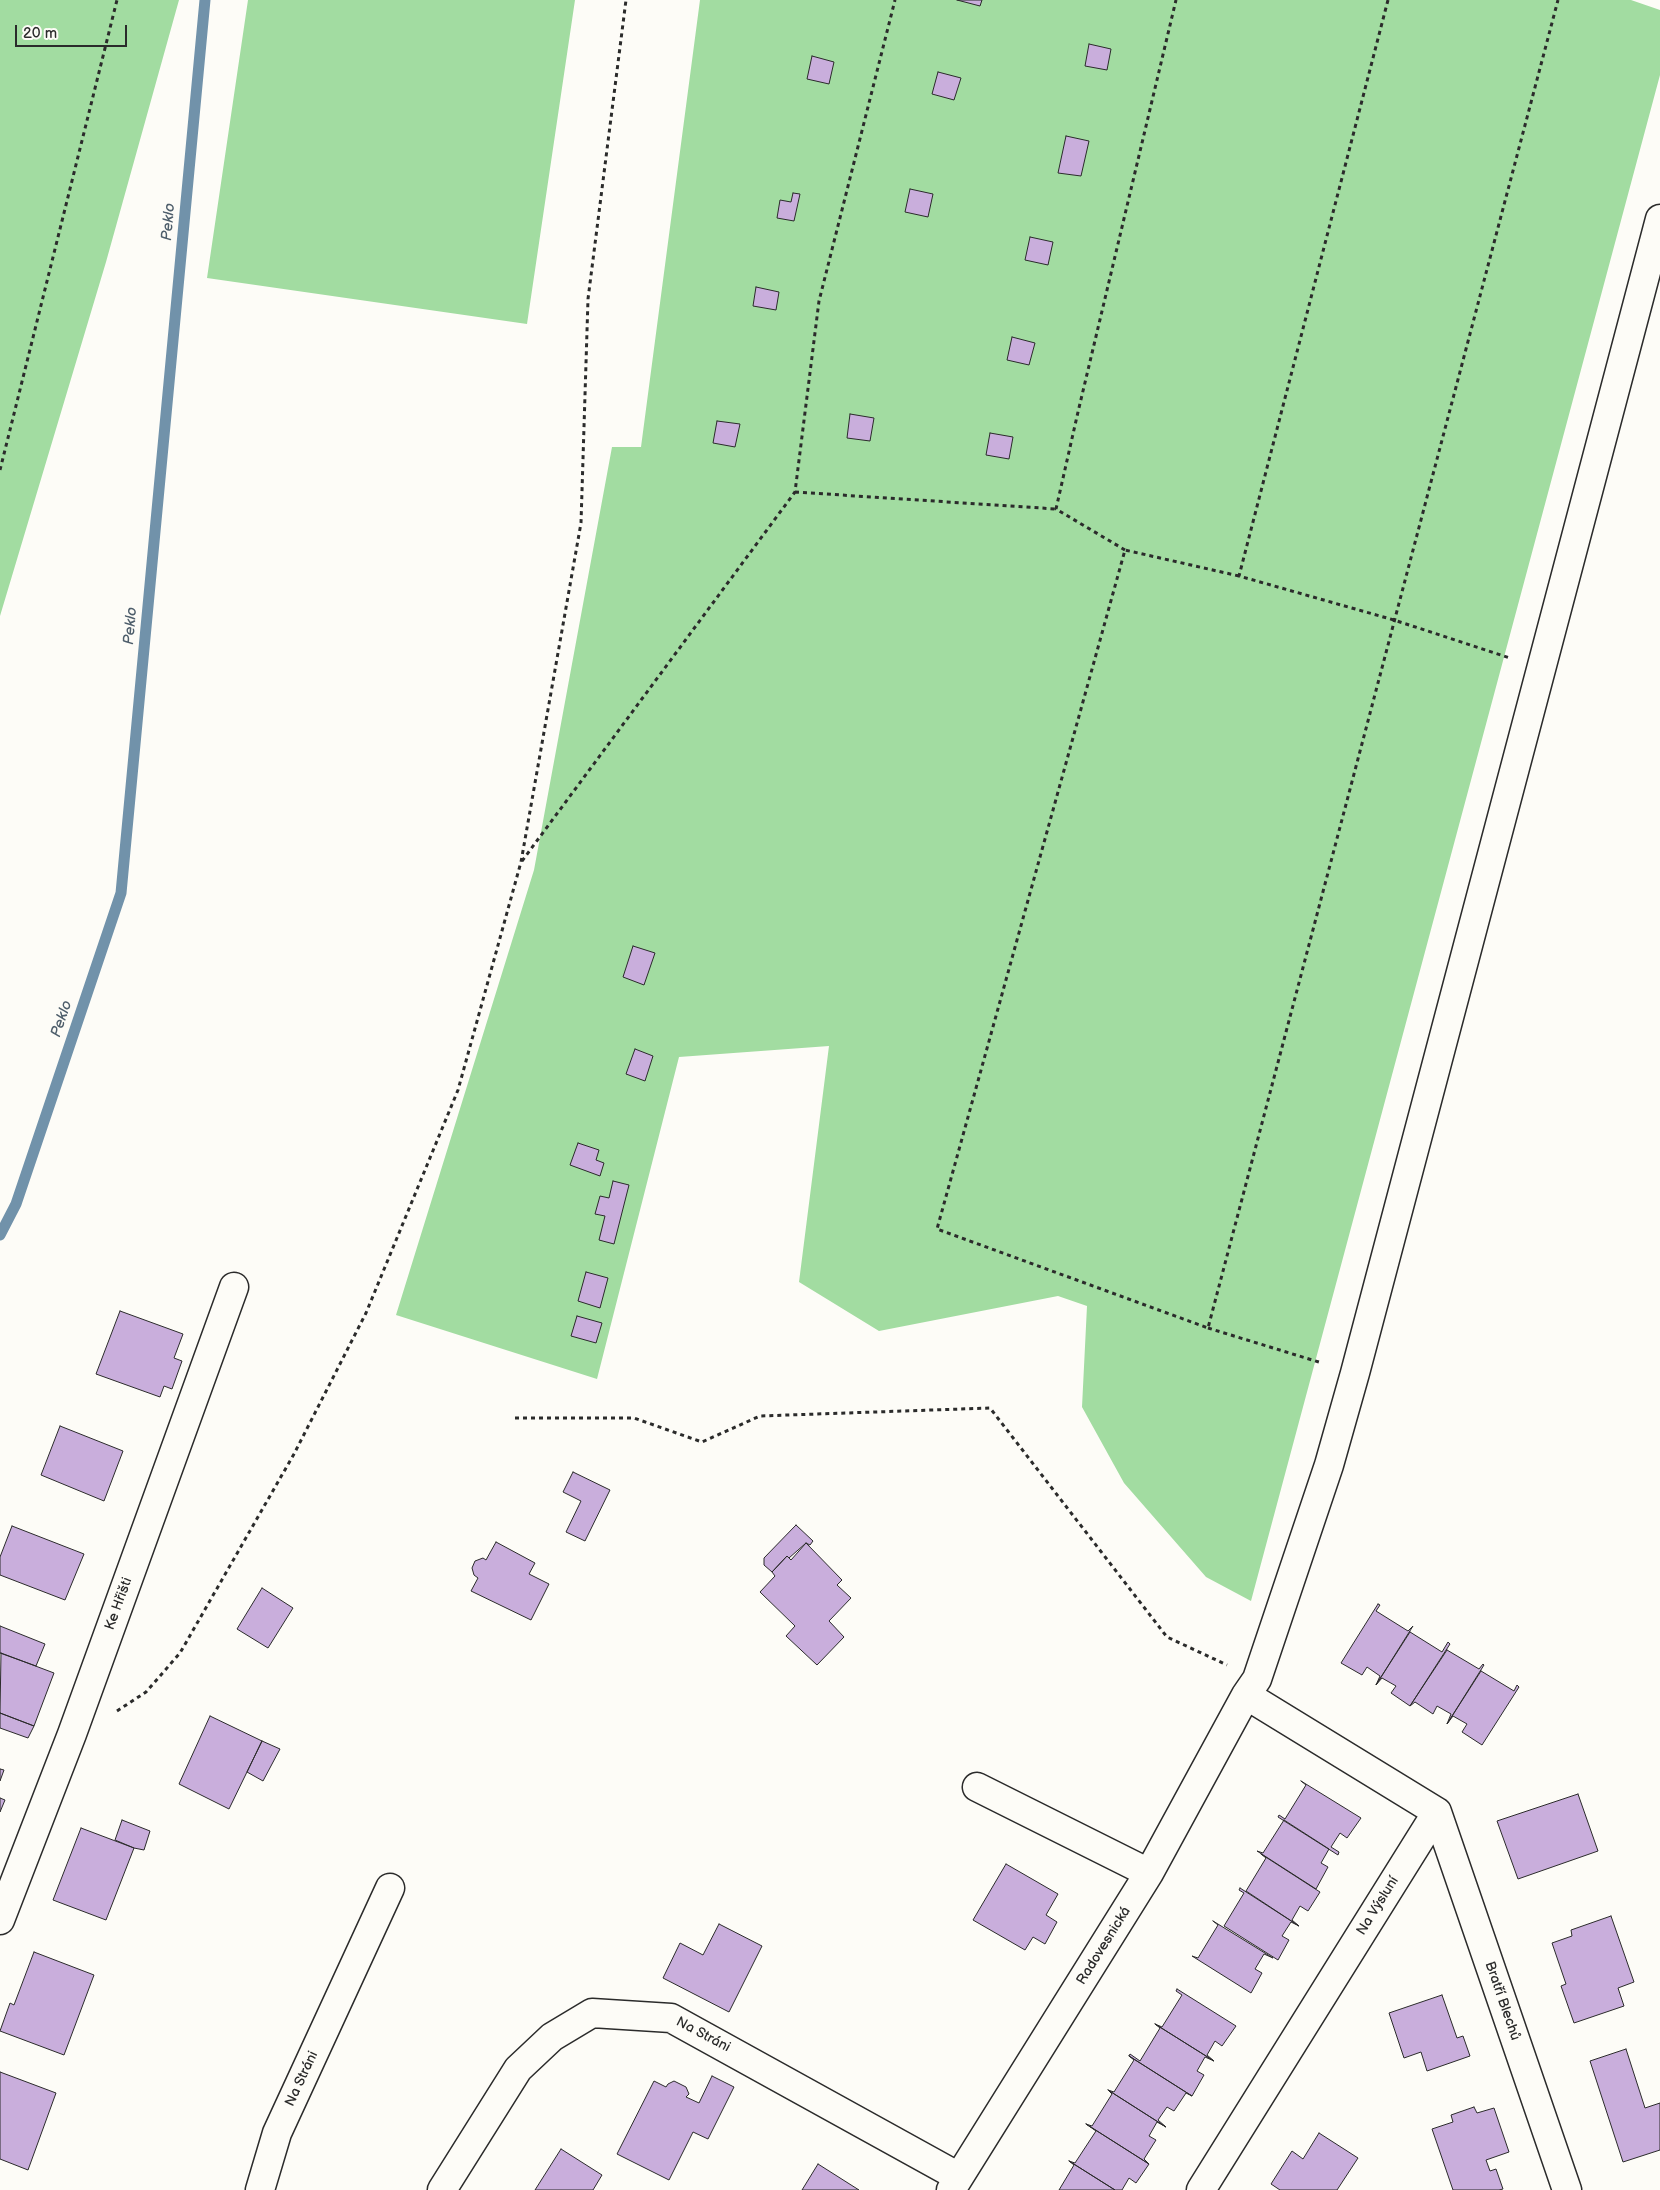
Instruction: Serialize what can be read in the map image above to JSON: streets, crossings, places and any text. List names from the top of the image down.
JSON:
{
  "streets": {
    "street": [
      "Ke Hřišti",
      "Na Výsluní",
      "Radovesnická",
      "Bratří Blechů",
      "Na Stráni"
    ]
  },
  "crossings": [
    ["Na Výsluní", "Bratří Blechů"],
    ["Radovesnická", "Na Stráni"]
  ],
  "water": ["Peklo"],
  "scale_bar": "20 m"
}
